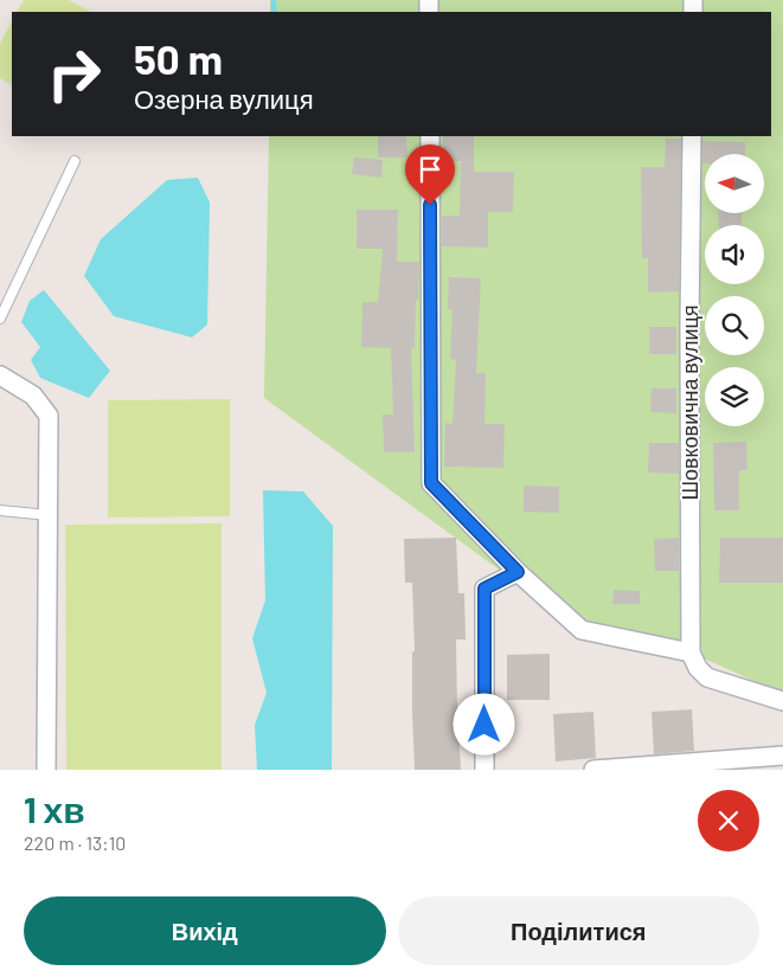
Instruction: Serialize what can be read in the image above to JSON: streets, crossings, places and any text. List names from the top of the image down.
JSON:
{
  "streets": {
    "street": ["Шовковична вулиця"]
  },
  "north": "left",
  "page": {
    "turn": ["50 m", "Озерна вулиця"],
    "heading": ["1 хв", "220 m · 13:10"],
    "buttons": ["Вихід", "Поділитися"]
  }
}
